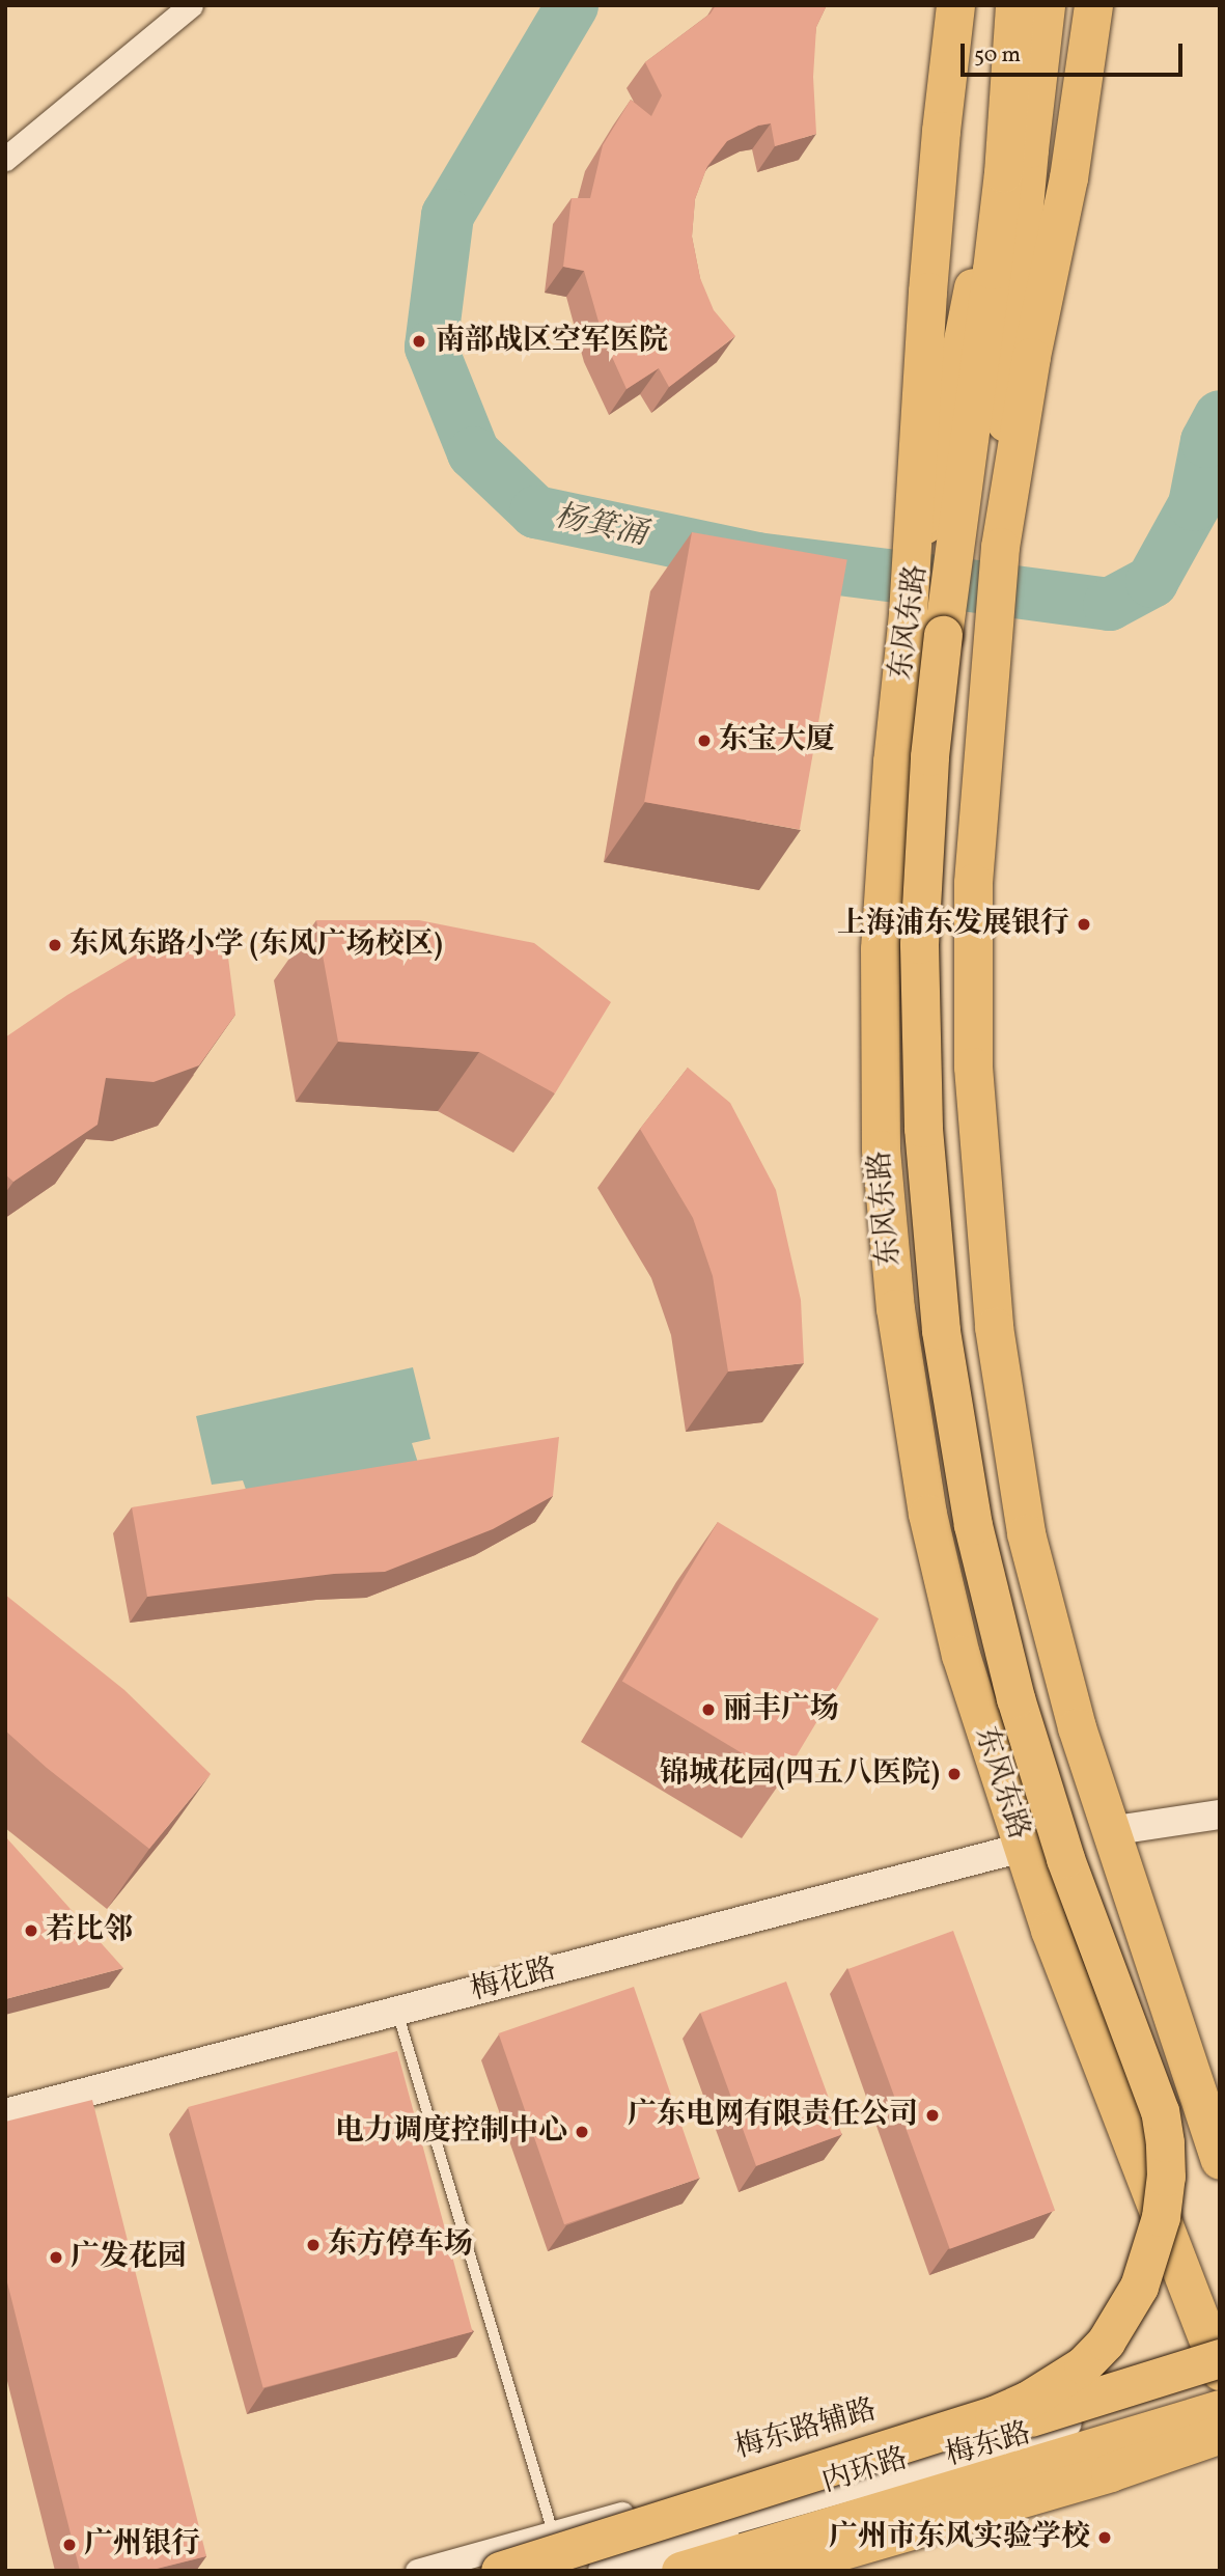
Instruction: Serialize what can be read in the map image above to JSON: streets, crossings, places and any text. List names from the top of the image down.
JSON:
{
  "streets": {
    "highway": ["东风东路", "内环路"],
    "main road": ["梅东路"],
    "street": ["梅花路", "梅东路辅路"]
  },
  "crossings": [
    ["东风东路", "梅花路"],
    ["东风东路", "梅东路辅路"],
    ["东风东路", "梅东路"],
    ["东风东路", "内环路"],
    ["梅东路辅路", "梅东路"],
    ["梅东路辅路", "内环路"],
    ["梅东路", "内环路"]
  ],
  "water": ["杨箕涌"],
  "places": [
    "南部战区空军医院",
    "东宝大厦",
    "上海浦东发展银行",
    "东风东路小学 (东风广场校区)",
    "丽丰广场",
    "锦城花园(四五八医院)",
    "若比邻",
    "广东电网有限责任公司",
    "电力调度控制中心",
    "东方停车场",
    "广发花园",
    "广州市东风实验学校",
    "广州银行"
  ],
  "scale_bar": "50 m"
}
